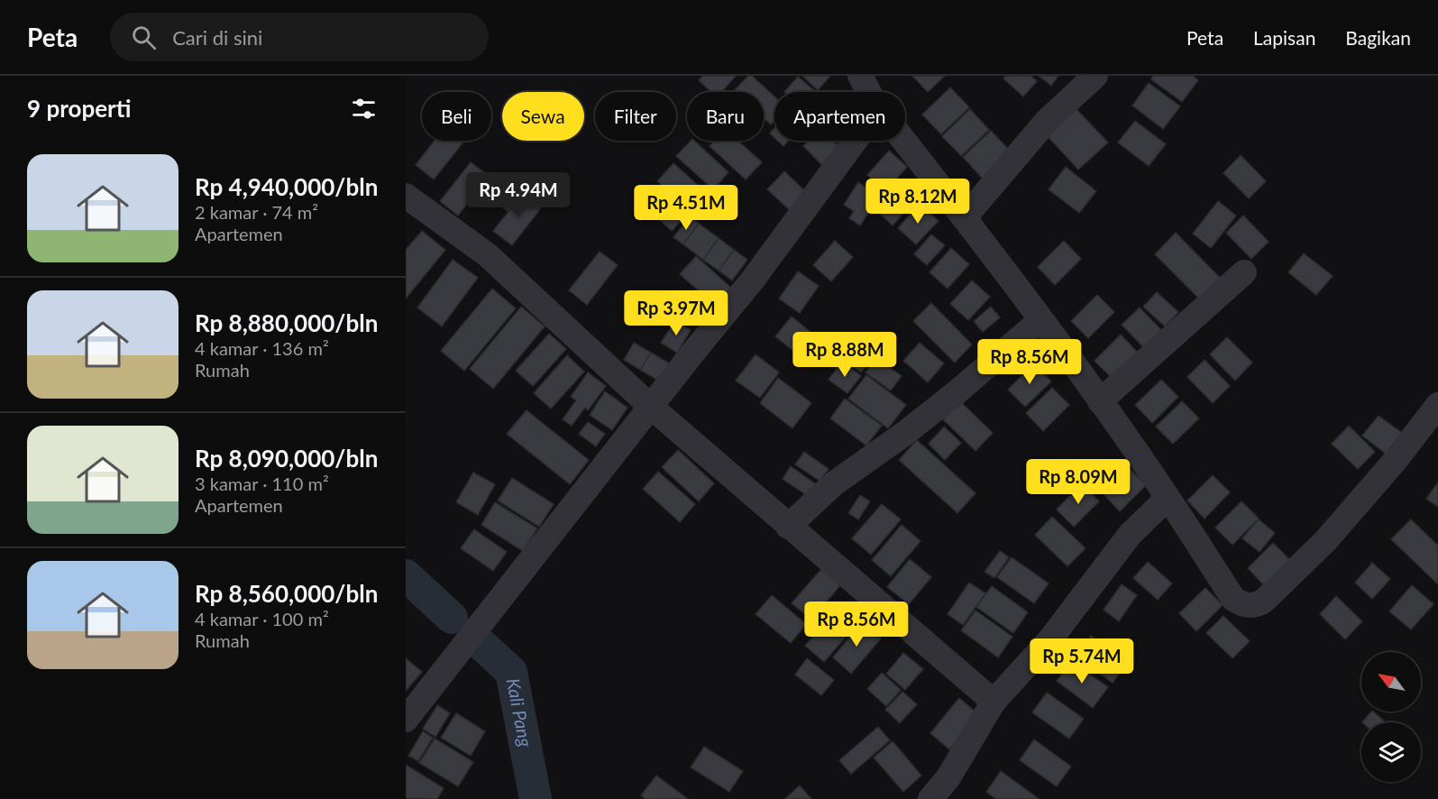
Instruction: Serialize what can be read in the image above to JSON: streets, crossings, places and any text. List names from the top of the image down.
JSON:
{
  "water": ["Kali Pang"],
  "north": "top left",
  "page": {
    "header": "Peta",
    "search": "Cari di sini",
    "nav": ["Peta", "Lapisan", "Bagikan"],
    "heading": "9 properti",
    "chip": [
      "Beli",
      "Sewa",
      "Filter",
      "Baru",
      "Apartemen"
    ],
    "list": [
      {
        "name": "Rp 4,940,000/bln",
        "note": "2 kamar · 74 m² · Apartemen"
      },
      {
        "name": "Rp 8,880,000/bln",
        "note": "4 kamar · 136 m² · Rumah"
      },
      {
        "name": "Rp 8,090,000/bln",
        "note": "3 kamar · 110 m² · Apartemen"
      },
      {
        "name": "Rp 8,560,000/bln",
        "note": "4 kamar · 100 m² · Rumah"
      }
    ],
    "price": [
      "Rp 4.94M",
      "Rp 8.12M",
      "Rp 4.51M",
      "Rp 3.97M",
      "Rp 8.88M",
      "Rp 8.56M",
      "Rp 8.09M",
      "Rp 8.56M",
      "Rp 5.74M"
    ]
  }
}
